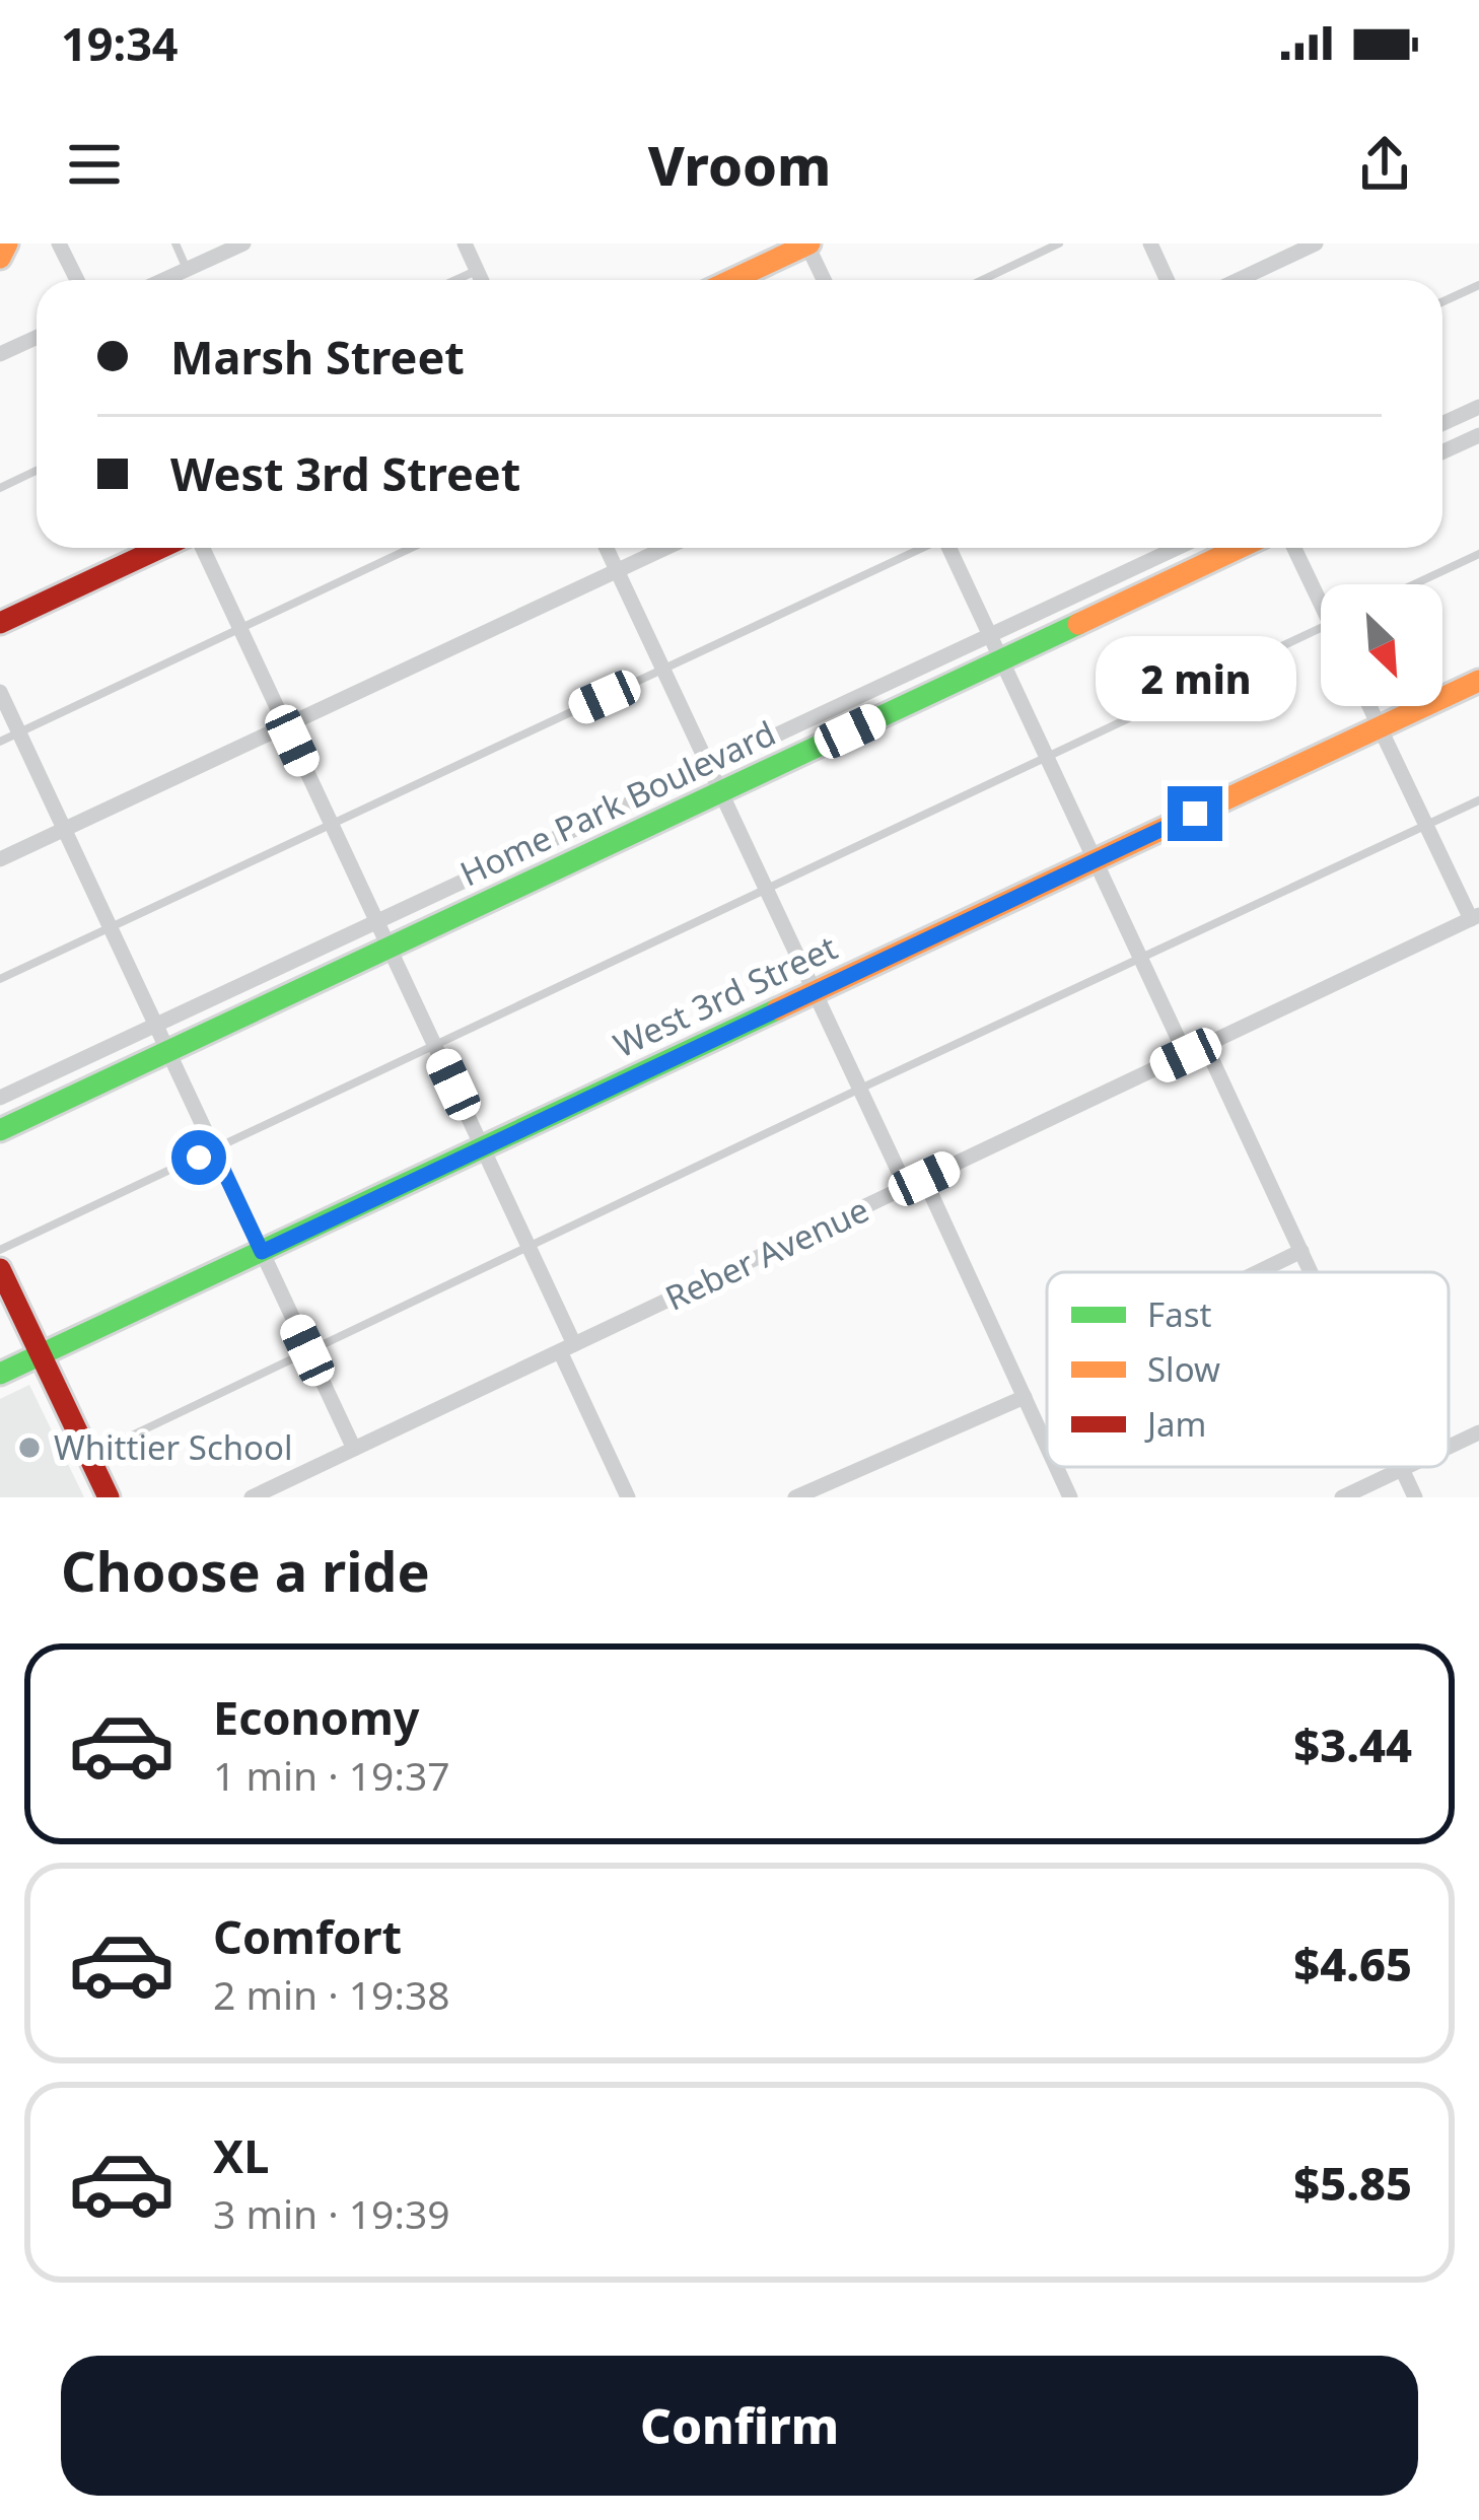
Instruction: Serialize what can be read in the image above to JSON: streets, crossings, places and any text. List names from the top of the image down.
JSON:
{
  "streets": {
    "street": ["Home Park Boulevard", "West 3rd Street", "Reber Avenue"]
  },
  "places": ["Whittier School"],
  "legend": ["Fast", "Slow", "Jam"],
  "north": "bottom right",
  "page": {
    "status": "19:34",
    "header": "Vroom",
    "banner": ["Marsh Street", "West 3rd Street"],
    "bubble": "2 min",
    "heading": "Choose a ride",
    "list": [
      {
        "name": "Economy",
        "note": "1 min · 19:37",
        "value": "$3.44"
      },
      {
        "name": "Comfort",
        "note": "2 min · 19:38",
        "value": "$4.65"
      },
      {
        "name": "XL",
        "note": "3 min · 19:39",
        "value": "$5.85"
      }
    ],
    "buttons": "Confirm"
  }
}
